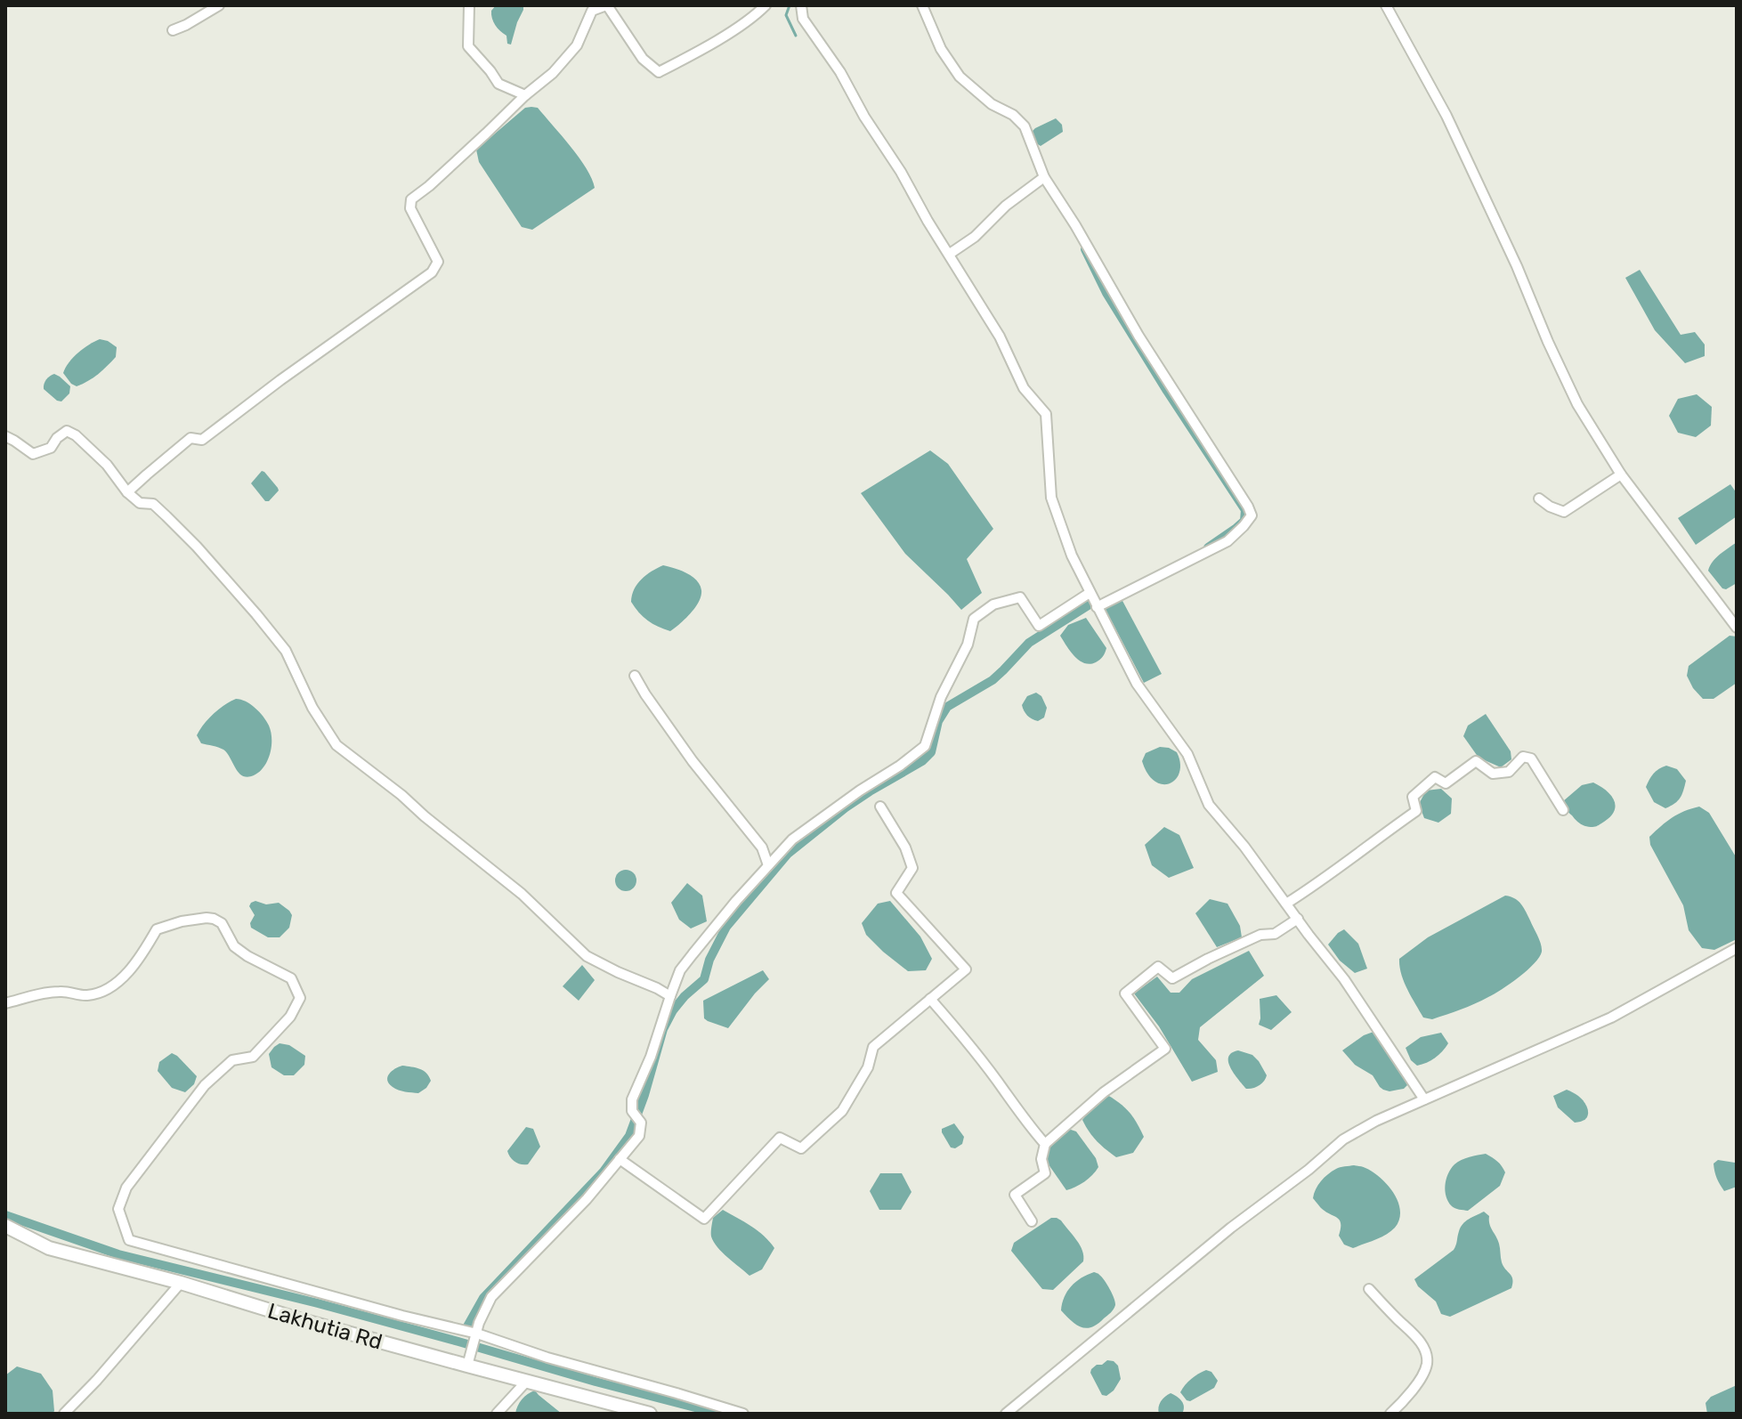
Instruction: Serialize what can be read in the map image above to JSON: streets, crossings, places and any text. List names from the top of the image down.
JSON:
{
  "streets": {
    "street": ["Lakhutia Rd"]
  }
}
